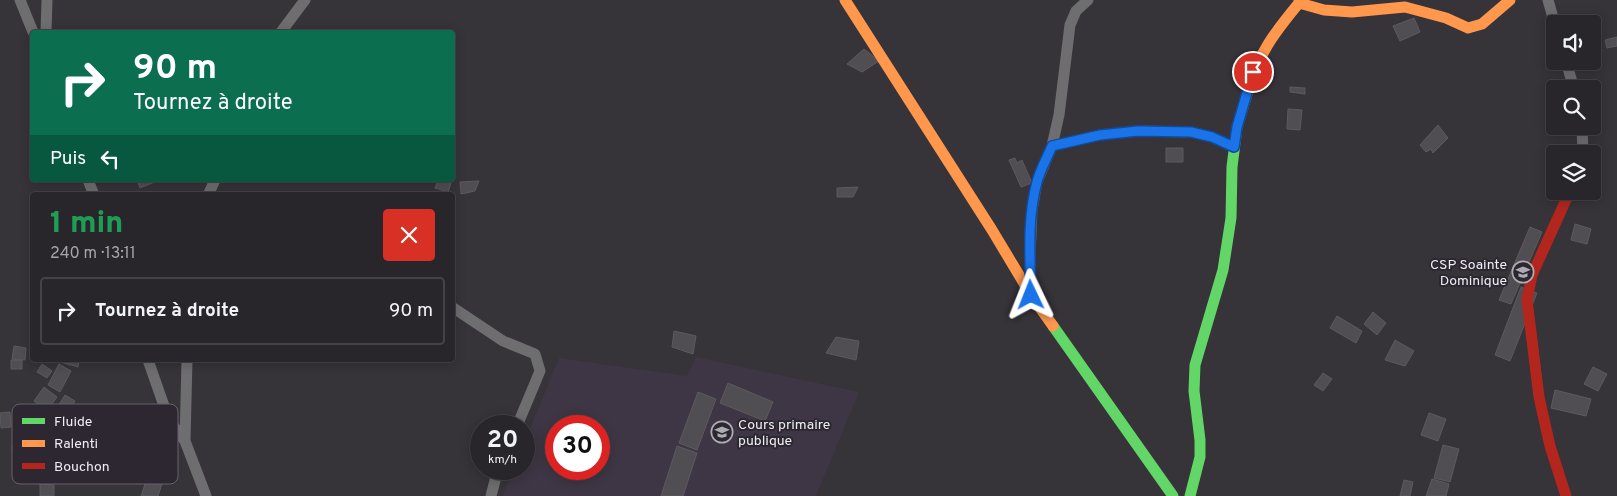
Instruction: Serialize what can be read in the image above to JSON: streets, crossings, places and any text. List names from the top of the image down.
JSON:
{
  "places": {
    "school or university": ["CSP Soainte Dominique", "Cours primaire publique"]
  },
  "legend": ["Fluide", "Ralenti", "Bouchon"],
  "page": {
    "turn": ["90 m", "Tournez à droite"],
    "then": "Puis",
    "heading": ["1 min", "240 m · 13:11"],
    "list": [
      {
        "name": "Tournez à droite",
        "value": "90 m"
      }
    ],
    "speed": "20 km/h",
    "limit": "30"
  }
}
